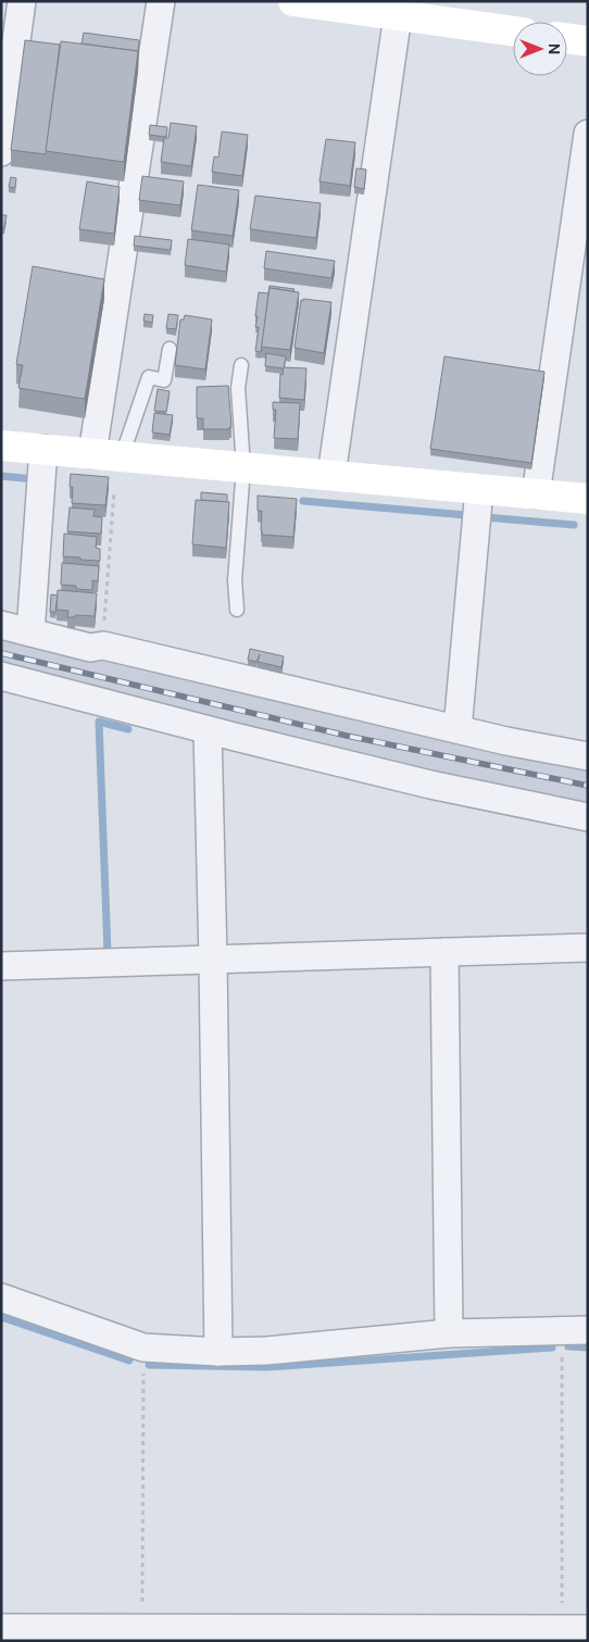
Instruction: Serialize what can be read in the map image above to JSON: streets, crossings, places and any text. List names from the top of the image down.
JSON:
{
  "north": "right"
}
